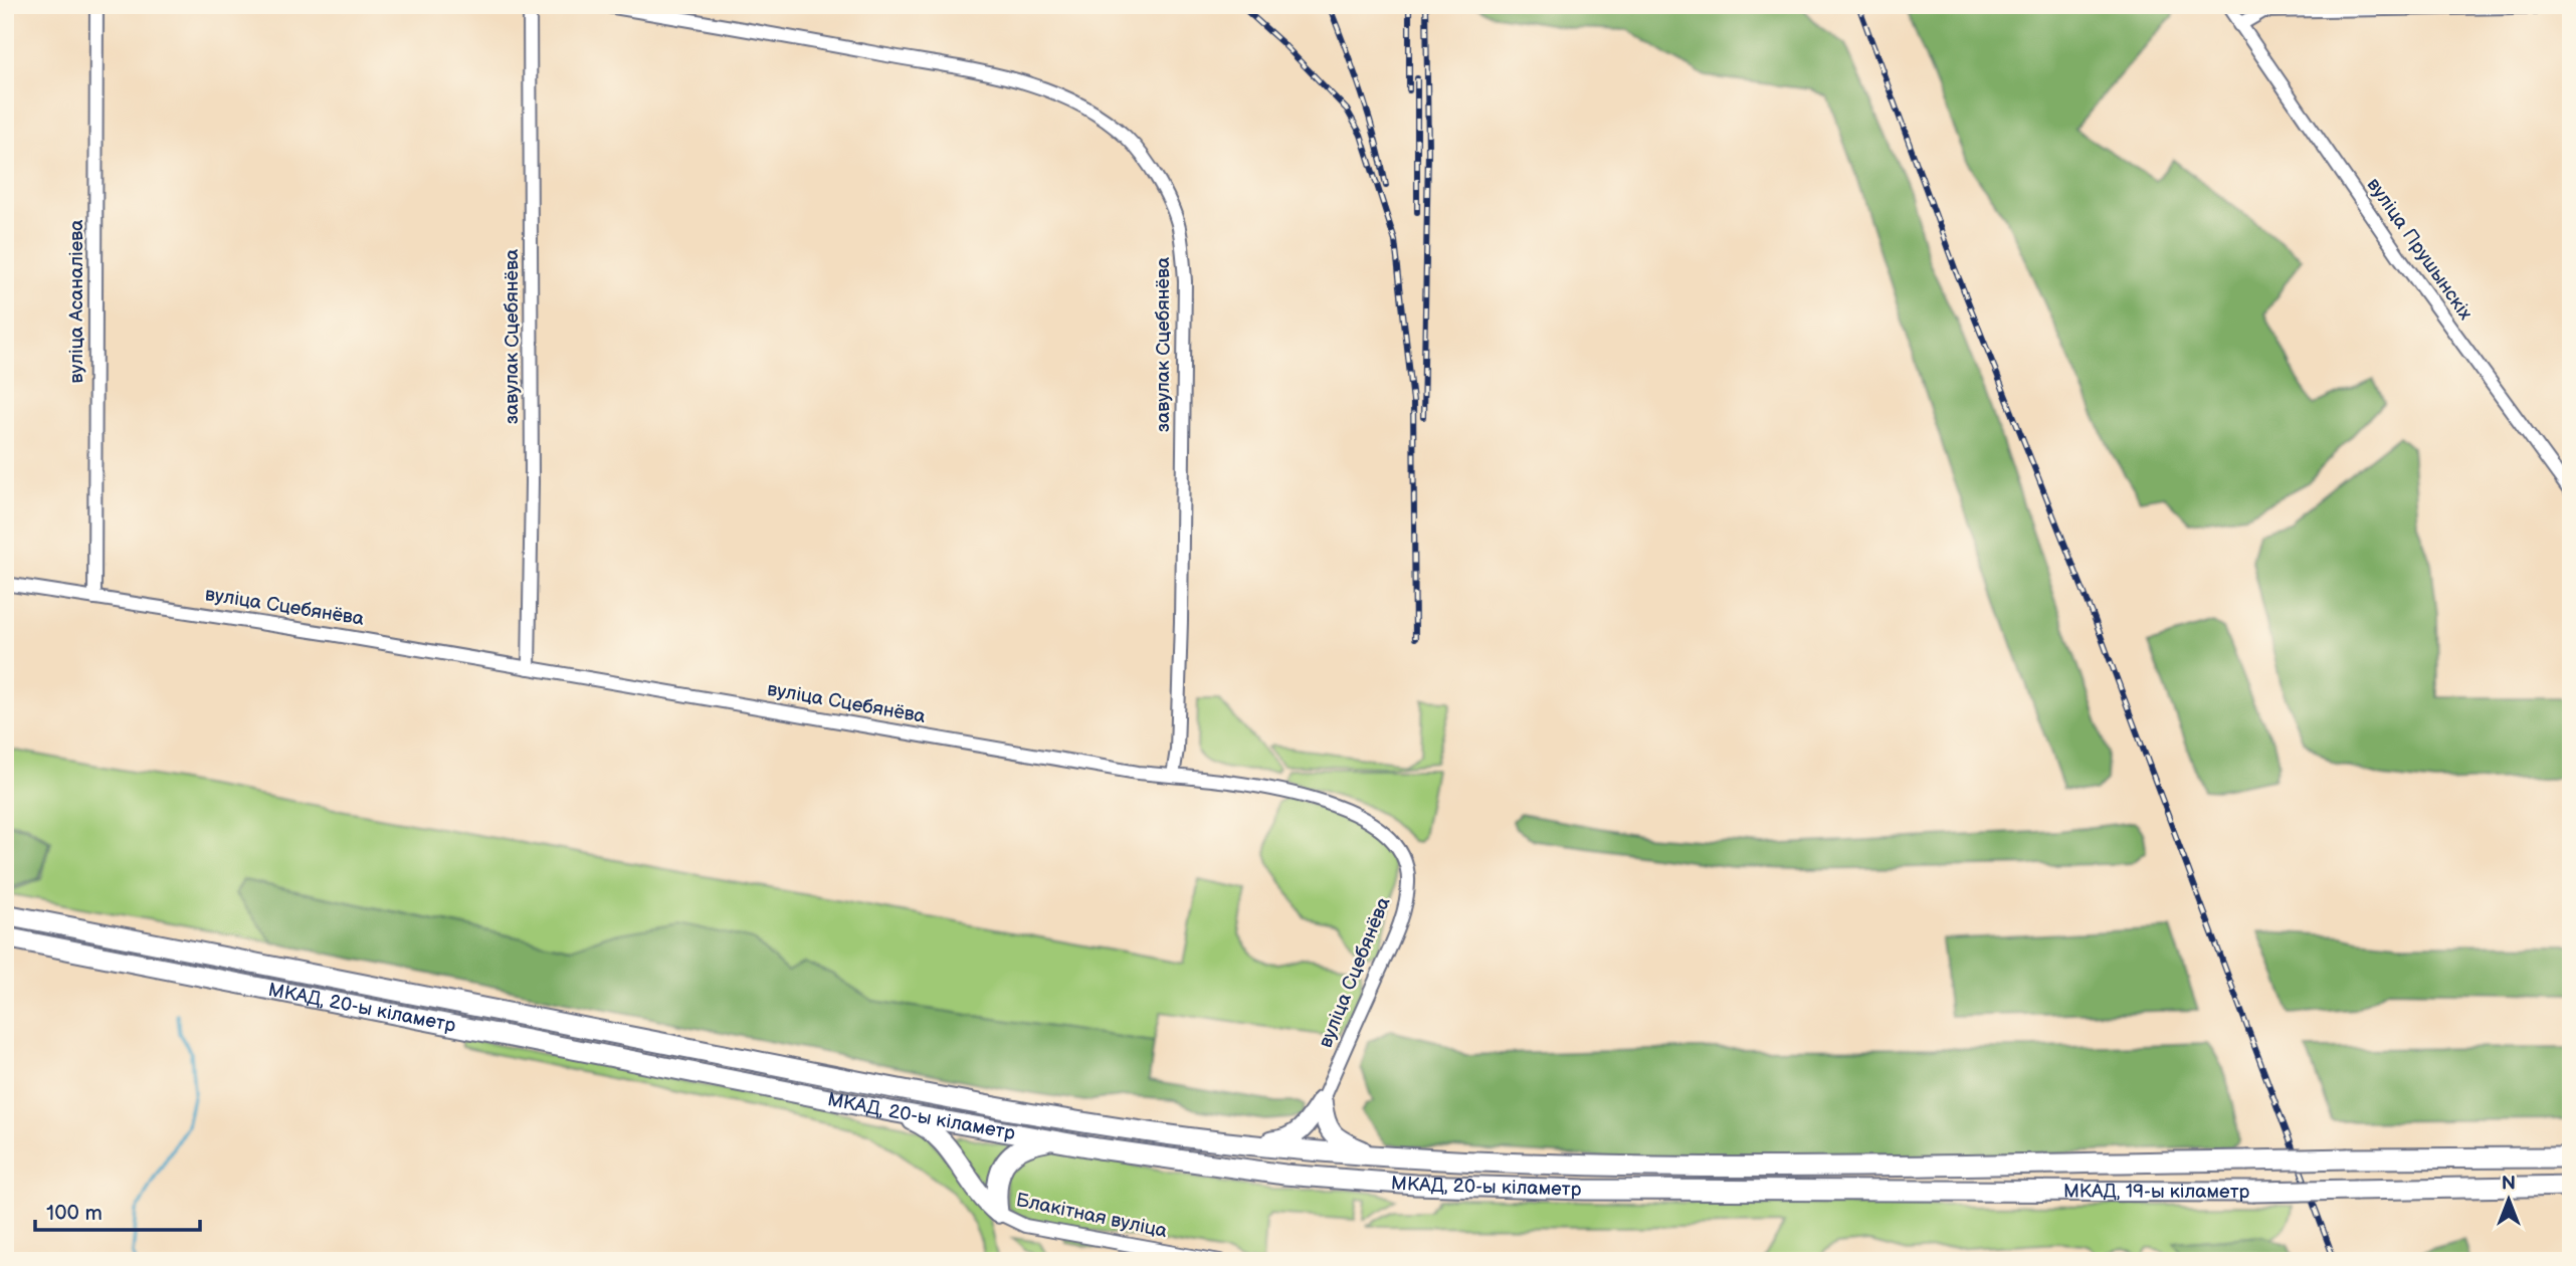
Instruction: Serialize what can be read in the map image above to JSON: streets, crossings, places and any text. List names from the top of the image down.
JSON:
{
  "streets": {
    "highway": ["МКАД, 20-ы кіламетр", "МКАД, 19-ы кіламетр"],
    "street": [
      "вуліца Прушынскіх",
      "вуліца Асаналіева",
      "завулак Сцебянёва",
      "вуліца Сцебянёва",
      "Блакітная вуліца"
    ]
  },
  "crossings": [
    ["вуліца Асаналіева", "вуліца Сцебянёва"],
    ["завулак Сцебянёва", "вуліца Сцебянёва"],
    ["МКАД, 20-ы кіламетр", "МКАД, 19-ы кіламетр"]
  ],
  "scale_bar": "100 m",
  "north": "top"
}
